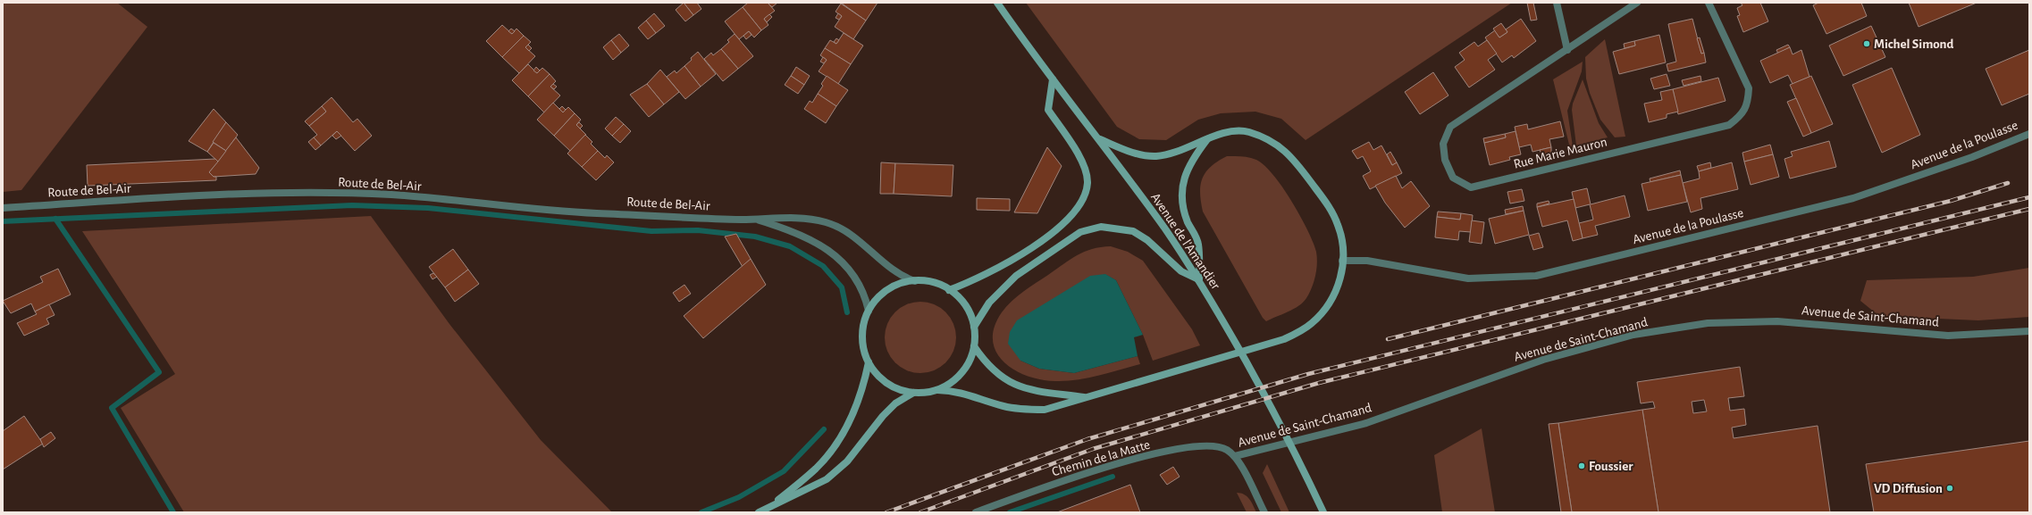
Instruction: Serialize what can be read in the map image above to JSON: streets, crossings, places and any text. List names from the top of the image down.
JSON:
{
  "streets": {
    "main road": ["Avenue de l'Amandier"],
    "street": [
      "Avenue de la Poulasse",
      "Rue Marie Mauron",
      "Route de Bel-Air",
      "Avenue de Saint-Chamand",
      "Chemin de la Matte"
    ]
  },
  "crossings": [
    ["Avenue de Saint-Chamand", "Chemin de la Matte"]
  ],
  "places": ["Michel Simond", "Foussier", "VD Diffusion"]
}
